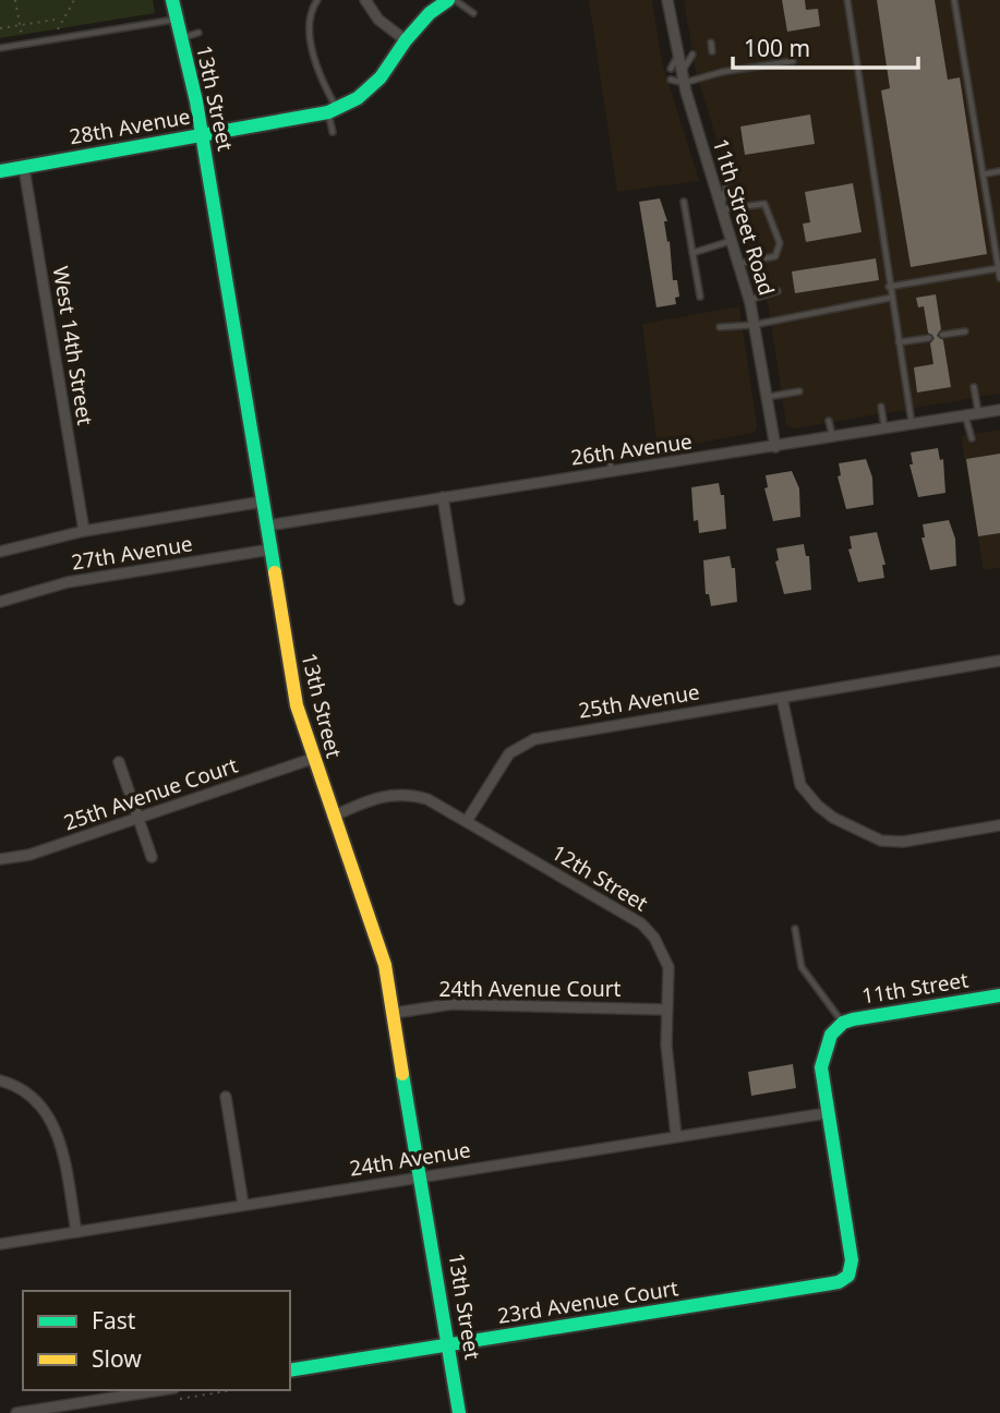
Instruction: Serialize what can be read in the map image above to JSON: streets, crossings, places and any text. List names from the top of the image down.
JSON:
{
  "streets": {
    "street": [
      "13th Street",
      "28th Avenue",
      "11th Street Road",
      "West 14th Street",
      "26th Avenue",
      "27th Avenue",
      "25th Avenue",
      "25th Avenue Court",
      "12th Street",
      "11th Street",
      "24th Avenue Court",
      "24th Avenue",
      "23rd Avenue Court"
    ]
  },
  "crossings": [
    ["13th Street", "28th Avenue"],
    ["13th Street", "26th Avenue"],
    ["13th Street", "27th Avenue"],
    ["13th Street", "25th Avenue Court"],
    ["13th Street", "24th Avenue Court"],
    ["13th Street", "24th Avenue"],
    ["13th Street", "23rd Avenue Court"],
    ["28th Avenue", "West 14th Street"],
    ["11th Street Road", "26th Avenue"],
    ["25th Avenue", "12th Street"],
    ["12th Street", "24th Avenue Court"],
    ["12th Street", "24th Avenue"],
    ["11th Street", "24th Avenue"],
    ["11th Street", "23rd Avenue Court"]
  ],
  "legend": ["Fast", "Slow"],
  "scale_bar": "100 m"
}
